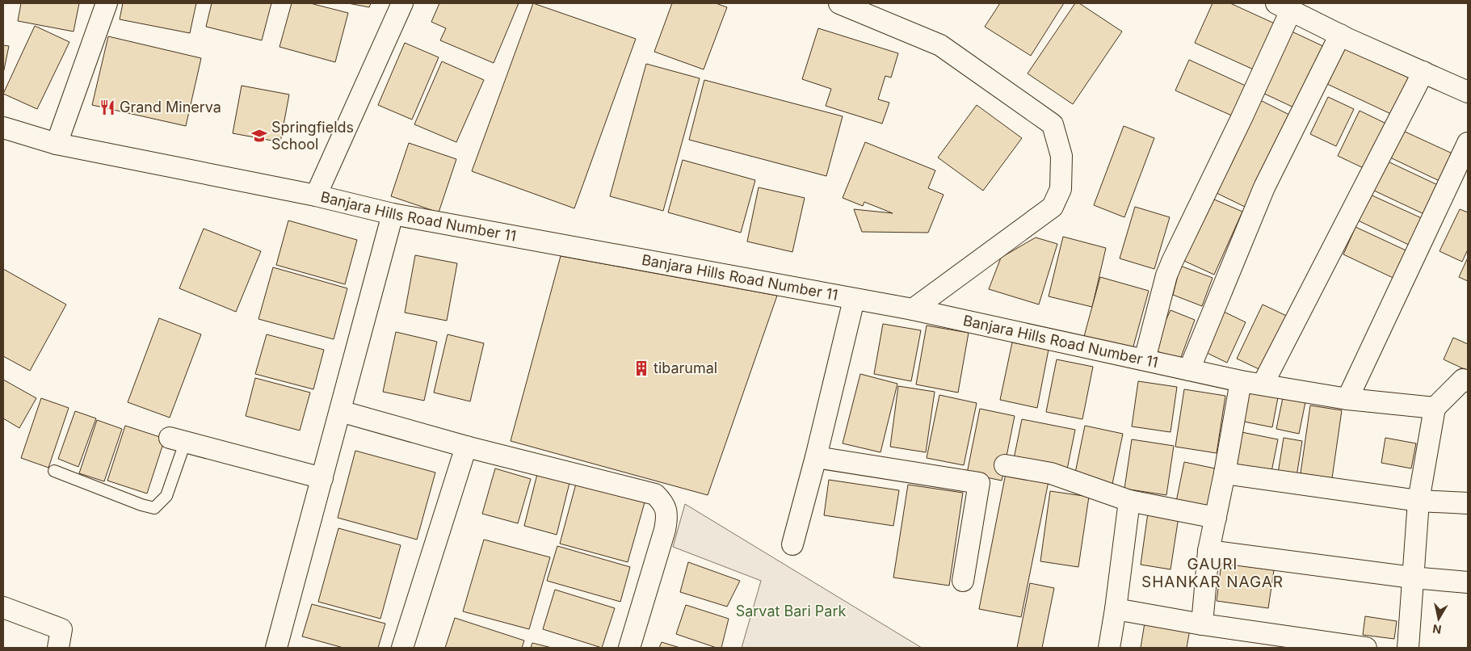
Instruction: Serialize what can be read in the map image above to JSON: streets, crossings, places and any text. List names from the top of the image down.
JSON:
{
  "streets": {
    "street": ["Banjara Hills Road Number 11"]
  },
  "districts": ["GAURI SHANKAR NAGAR"],
  "parks": ["Sarvat Bari Park"],
  "places": {
    "restaurant": ["Grand Minerva"],
    "school or university": ["Springfields School"],
    "building": ["tibarumal"]
  },
  "north": "bottom"
}
